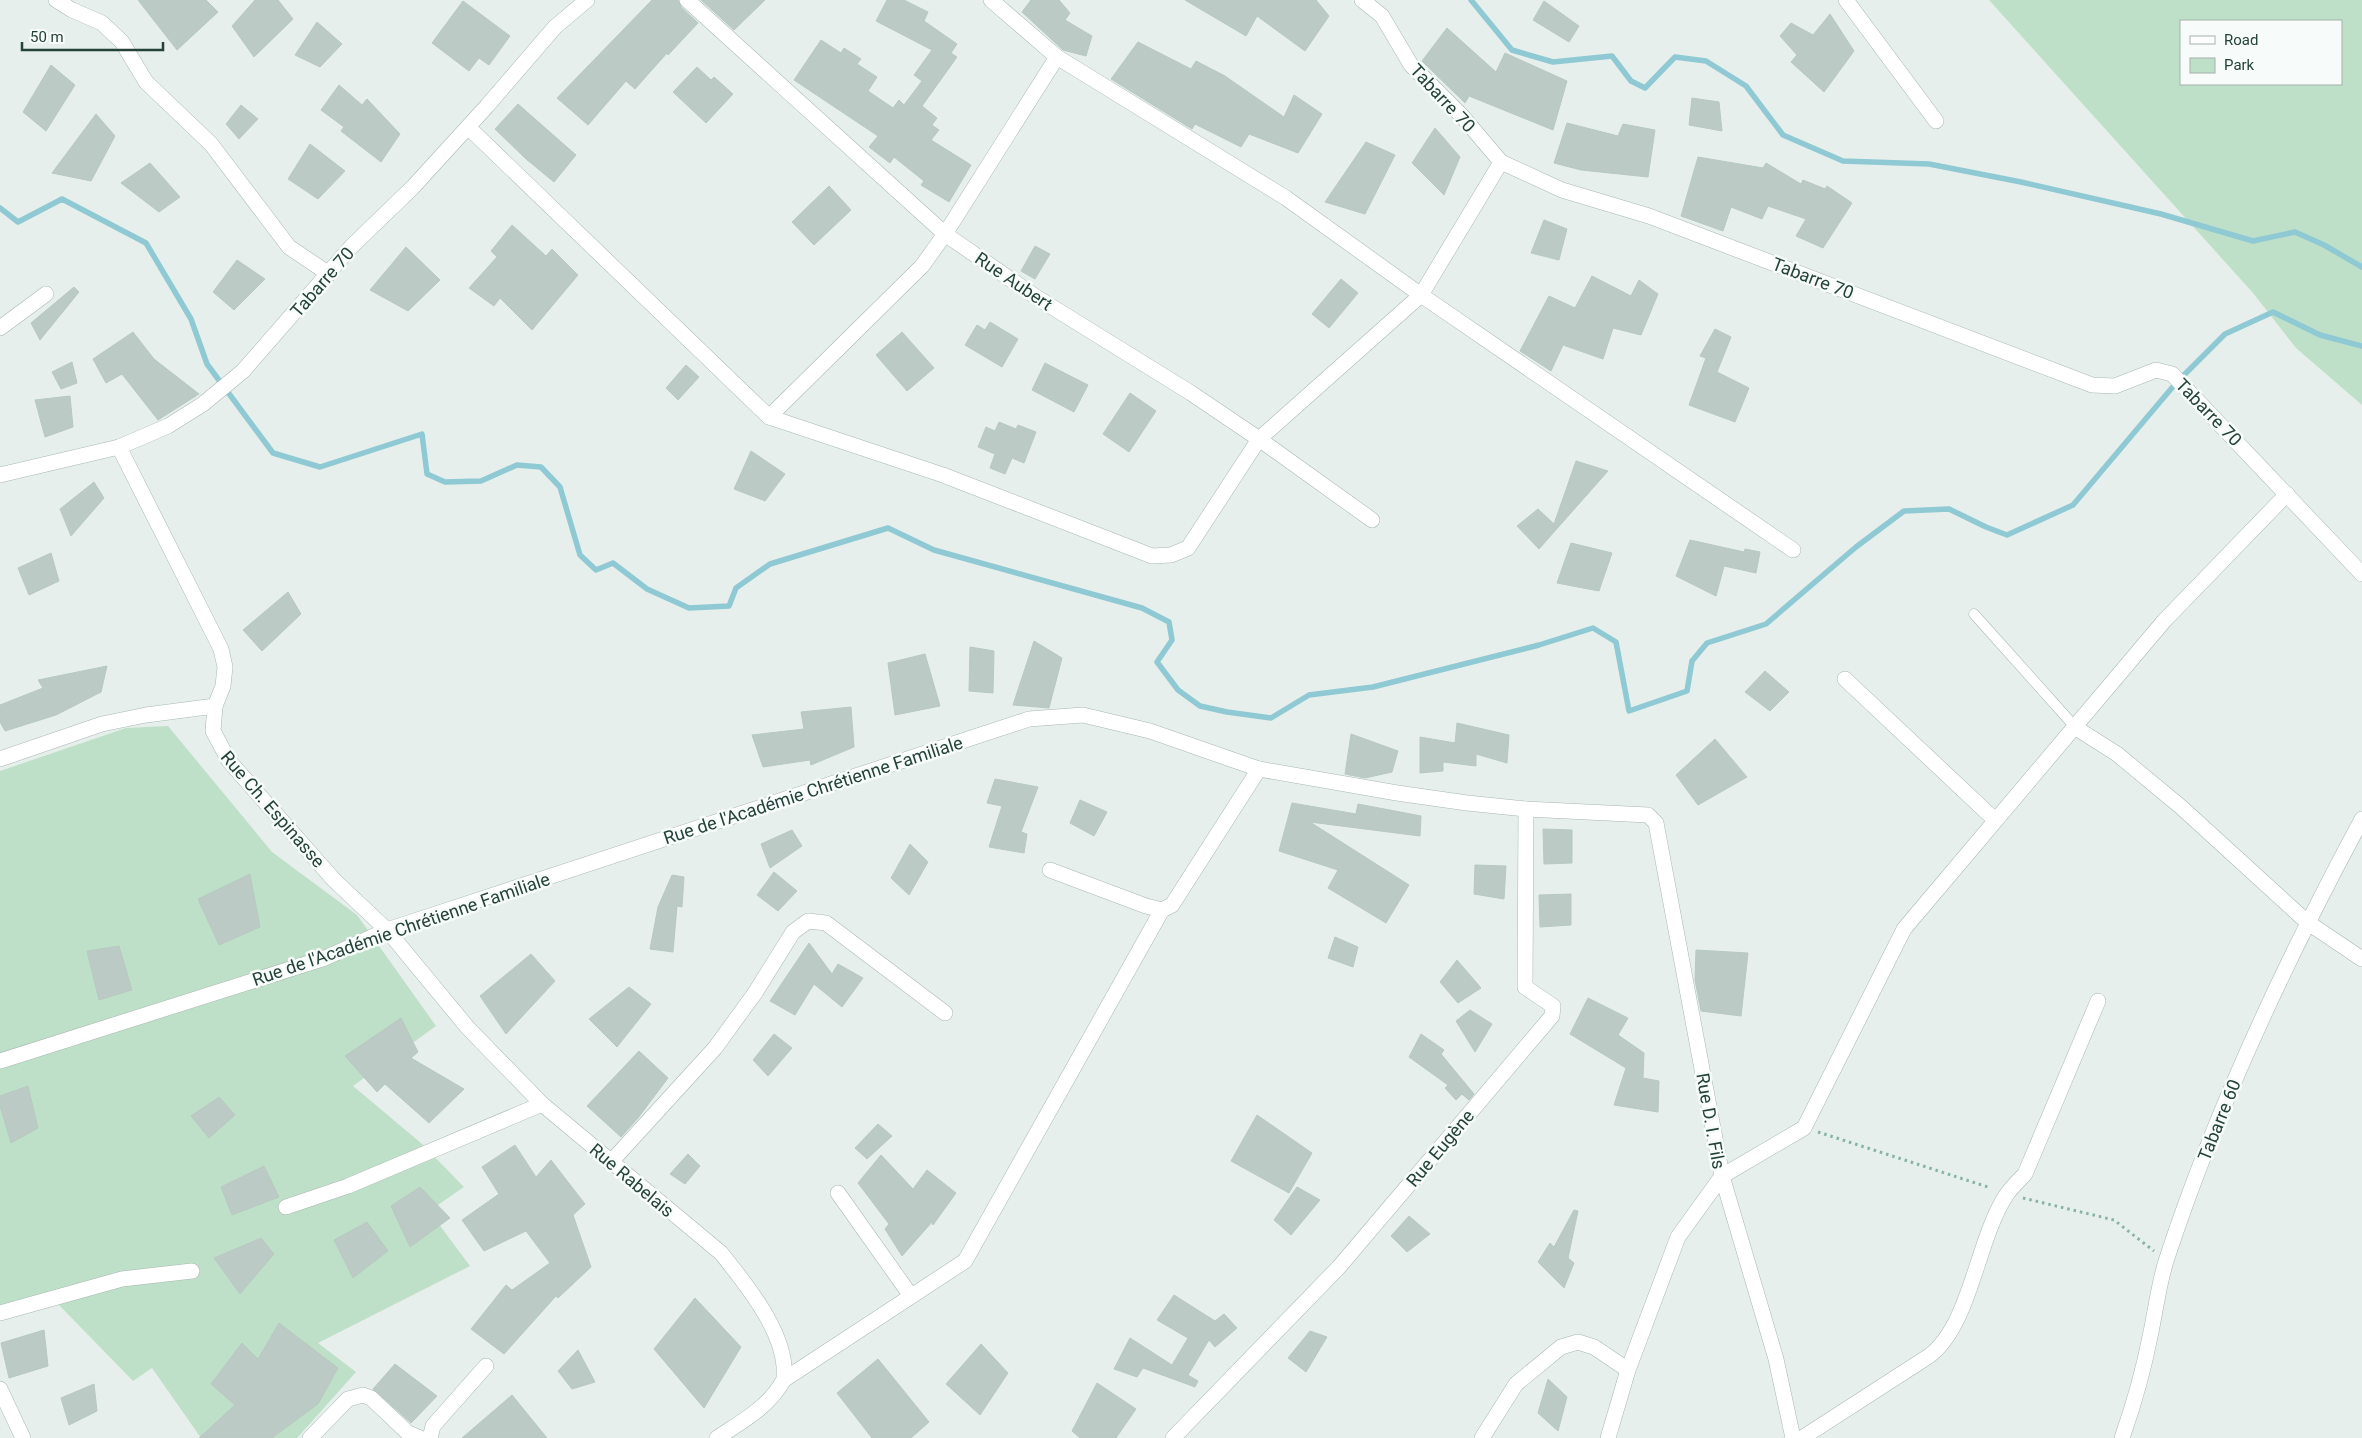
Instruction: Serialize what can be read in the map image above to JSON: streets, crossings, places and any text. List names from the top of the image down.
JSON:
{
  "streets": {
    "street": [
      "Tabarre 70",
      "Rue Aubert",
      "Rue de l'Académie Chrétienne Familiale",
      "Rue Ch. Espinasse",
      "Tabarre 60",
      "Rue D. I. Fils",
      "Rue Eugène",
      "Rue Rabelais"
    ]
  },
  "crossings": [
    ["Tabarre 70", "Rue Ch. Espinasse"],
    ["Rue de l'Académie Chrétienne Familiale", "Rue Ch. Espinasse"],
    ["Rue de l'Académie Chrétienne Familiale", "Rue D. I. Fils"],
    ["Rue de l'Académie Chrétienne Familiale", "Rue Eugène"],
    ["Rue de l'Académie Chrétienne Familiale", "Rue Rabelais"],
    ["Rue Ch. Espinasse", "Rue Rabelais"]
  ],
  "legend": ["Road", "Park"],
  "scale_bar": "50 m"
}
